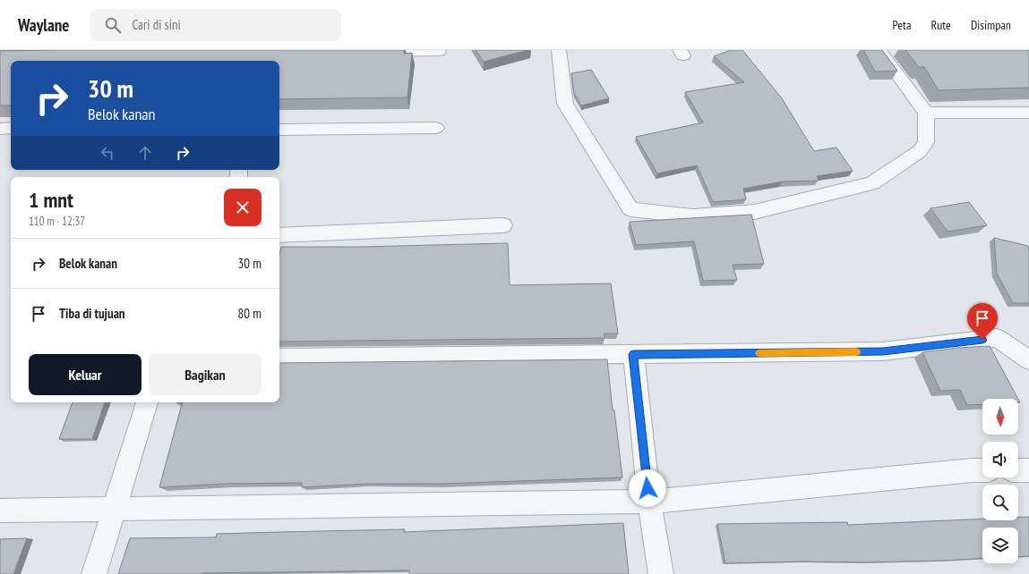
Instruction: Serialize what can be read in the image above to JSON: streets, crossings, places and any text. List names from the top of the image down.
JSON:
{
  "north": "bottom",
  "page": {
    "header": "Waylane",
    "search": "Cari di sini",
    "nav": ["Peta", "Rute", "Disimpan"],
    "turn": ["30 m", "Belok kanan"],
    "heading": ["1 mnt", "110 m · 12:37"],
    "list": [
      {
        "name": "Belok kanan",
        "value": "30 m"
      },
      {
        "name": "Tiba di tujuan",
        "value": "80 m"
      }
    ],
    "buttons": ["Keluar", "Bagikan"]
  }
}
